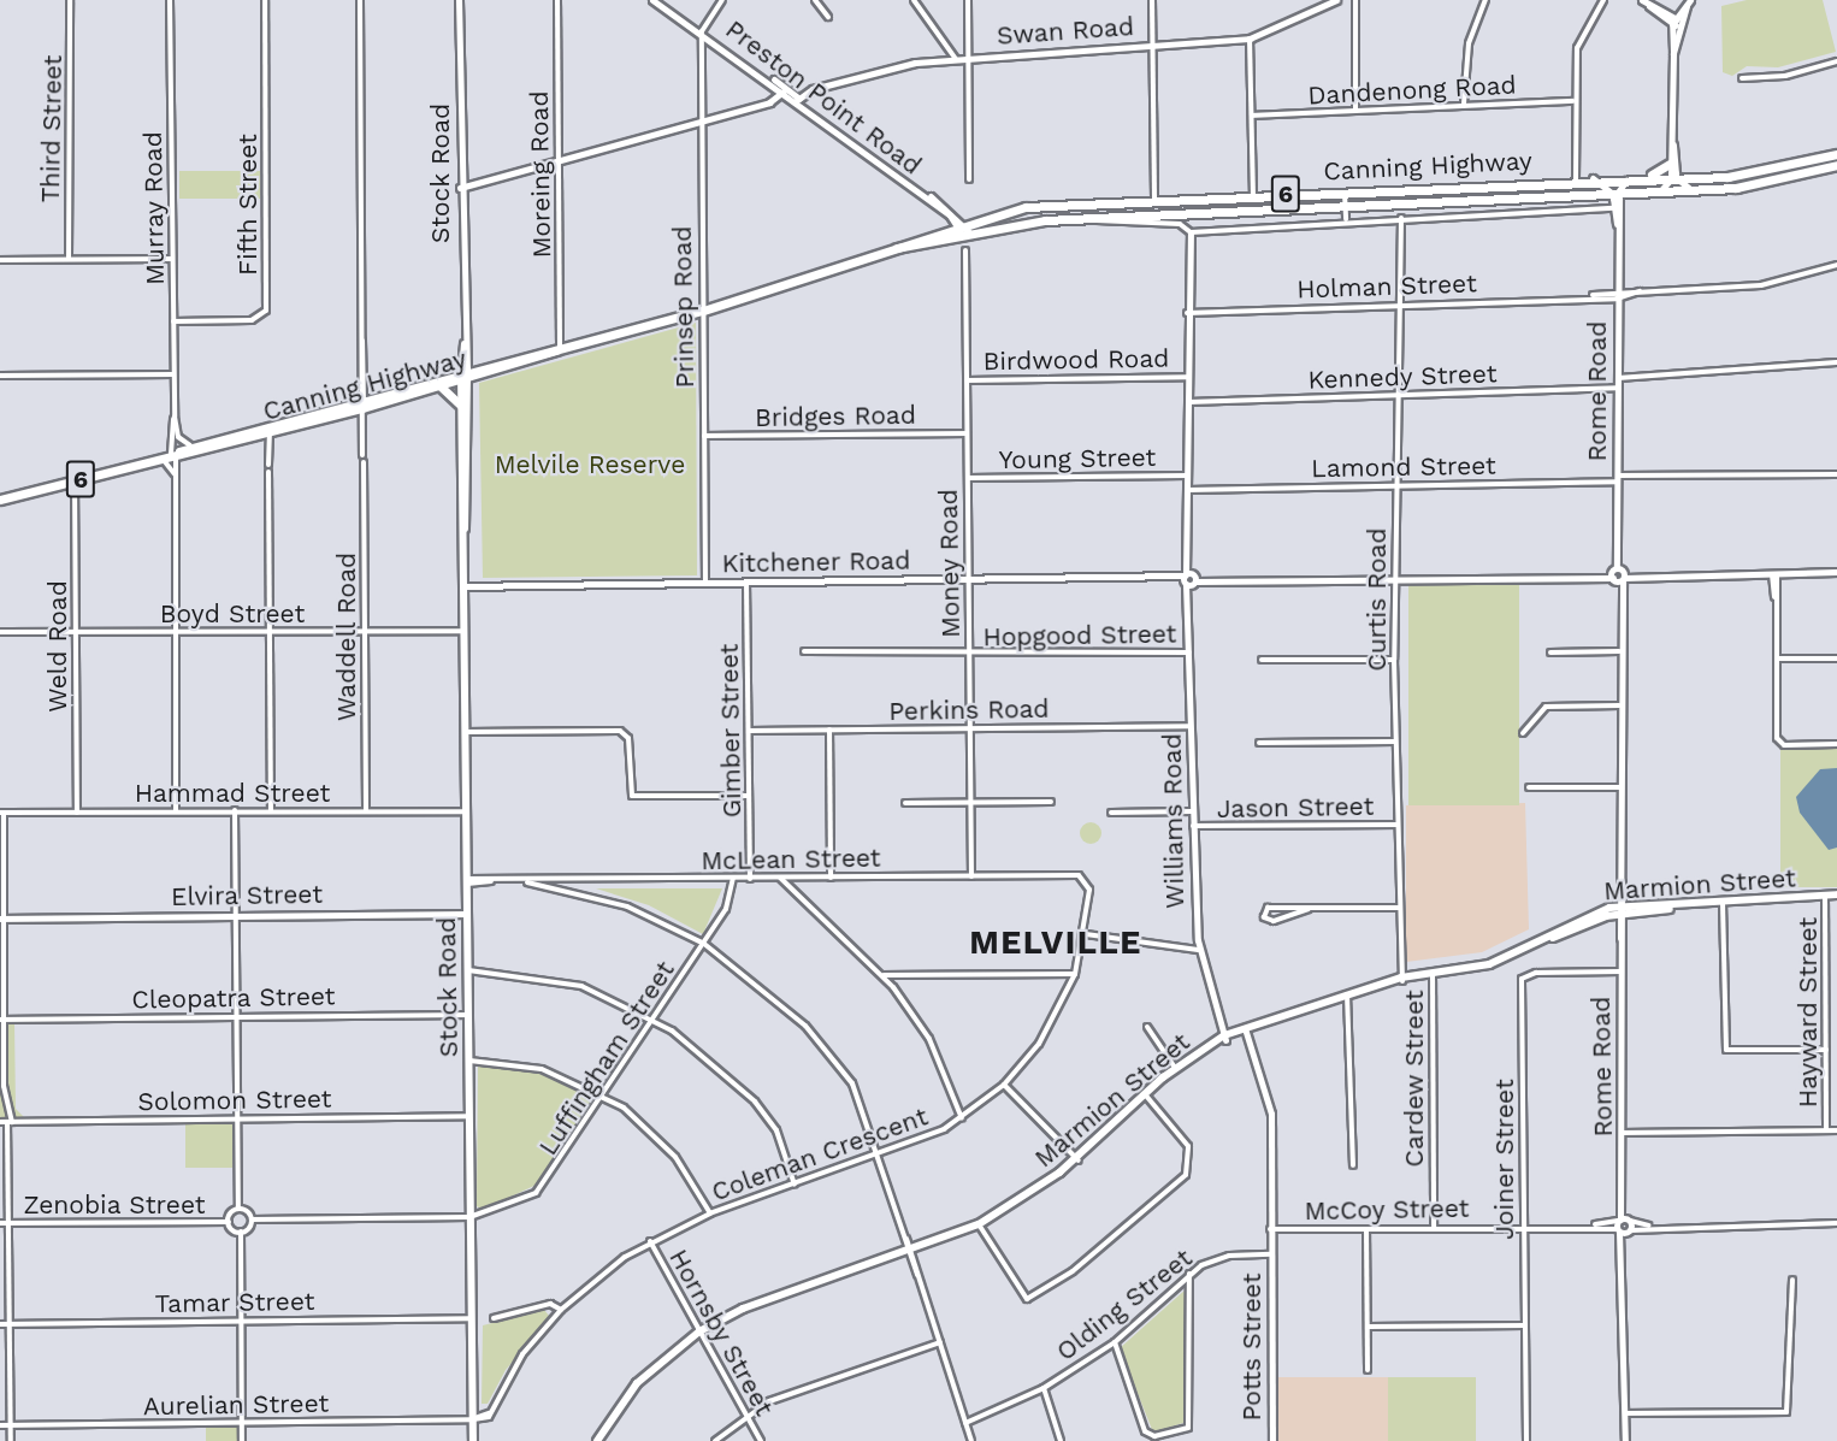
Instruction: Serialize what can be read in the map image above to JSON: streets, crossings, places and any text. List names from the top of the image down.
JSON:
{
  "streets": {
    "highway": ["Canning Highway", "6"],
    "main road": ["Stock Road", "Marmion Street"],
    "street": [
      "Swan Road",
      "Dandenong Road",
      "Preston Point Road",
      "Third Street",
      "Moreing Road",
      "Fifth Street",
      "Murray Road",
      "Holman Street",
      "Prinsep Road",
      "Birdwood Road",
      "Kennedy Street",
      "Rome Road",
      "Bridges Road",
      "Young Street",
      "Lamond Street",
      "Kitchener Road",
      "Money Road",
      "Curtis Road",
      "Boyd Street",
      "Hopgood Street",
      "Waddell Road",
      "Weld Road",
      "Perkins Road",
      "Gimber Street",
      "Hammad Street",
      "Jason Street",
      "Williams Road",
      "McLean Street",
      "Elvira Street",
      "Cleopatra Street",
      "Hayward Street",
      "Luffingham Street",
      "Cardew Street",
      "Solomon Street",
      "Coleman Crescent",
      "Joiner Street",
      "Zenobia Street",
      "McCoy Street",
      "Tamar Street",
      "Olding Street",
      "Hornsby Street",
      "Potts Street",
      "Aurelian Street"
    ]
  },
  "crossings": [
    ["Swan Road", "Preston Point Road"],
    ["Preston Point Road", "Canning Highway"],
    ["Preston Point Road", "Prinsep Road"],
    ["Canning Highway", "Stock Road"],
    ["Canning Highway", "Moreing Road"],
    ["Canning Highway", "Murray Road"],
    ["Canning Highway", "Prinsep Road"],
    ["Canning Highway", "Rome Road"],
    ["Canning Highway", "Curtis Road"],
    ["Canning Highway", "Weld Road"],
    ["Stock Road", "Kitchener Road"],
    ["Stock Road", "Boyd Street"],
    ["Stock Road", "Hammad Street"],
    ["Stock Road", "McLean Street"],
    ["Stock Road", "Elvira Street"],
    ["Stock Road", "Cleopatra Street"],
    ["Stock Road", "Luffingham Street"],
    ["Stock Road", "Solomon Street"],
    ["Stock Road", "Coleman Crescent"],
    ["Stock Road", "Tamar Street"],
    ["Stock Road", "Aurelian Street"],
    ["Fifth Street", "Murray Road"],
    ["Murray Road", "Boyd Street"],
    ["Murray Road", "Hammad Street"],
    ["Holman Street", "Rome Road"],
    ["Holman Street", "Curtis Road"],
    ["Prinsep Road", "Bridges Road"],
    ["Prinsep Road", "Kitchener Road"],
    ["Birdwood Road", "Money Road"],
    ["Kennedy Street", "Rome Road"],
    ["Kennedy Street", "Curtis Road"],
    ["Rome Road", "Lamond Street"],
    ["Rome Road", "Kitchener Road"],
    ["Rome Road", "Marmion Street"],
    ["Rome Road", "Joiner Street"],
    ["Rome Road", "McCoy Street"],
    ["Bridges Road", "Money Road"],
    ["Young Street", "Money Road"],
    ["Lamond Street", "Curtis Road"],
    ["Kitchener Road", "Money Road"],
    ["Kitchener Road", "Curtis Road"],
    ["Kitchener Road", "Gimber Street"],
    ["Kitchener Road", "Williams Road"],
    ["Money Road", "Hopgood Street"],
    ["Money Road", "Perkins Road"],
    ["Money Road", "McLean Street"],
    ["Curtis Road", "Jason Street"],
    ["Curtis Road", "Marmion Street"],
    ["Boyd Street", "Waddell Road"],
    ["Boyd Street", "Weld Road"],
    ["Hopgood Street", "Williams Road"],
    ["Waddell Road", "Hammad Street"],
    ["Weld Road", "Hammad Street"],
    ["Perkins Road", "Gimber Street"],
    ["Perkins Road", "Williams Road"],
    ["Gimber Street", "McLean Street"],
    ["Jason Street", "Williams Road"],
    ["Williams Road", "Marmion Street"],
    ["McLean Street", "Luffingham Street"],
    ["McLean Street", "Coleman Crescent"],
    ["Marmion Street", "Hayward Street"],
    ["Marmion Street", "Cardew Street"],
    ["Marmion Street", "Hornsby Street"],
    ["Marmion Street", "Potts Street"],
    ["Cardew Street", "McCoy Street"],
    ["Coleman Crescent", "Hornsby Street"],
    ["Coleman Crescent", "Aurelian Street"],
    ["Joiner Street", "McCoy Street"],
    ["McCoy Street", "Potts Street"],
    ["Olding Street", "Potts Street"]
  ],
  "districts": ["MELVILLE"],
  "parks": ["Melvile Reserve"]
}
